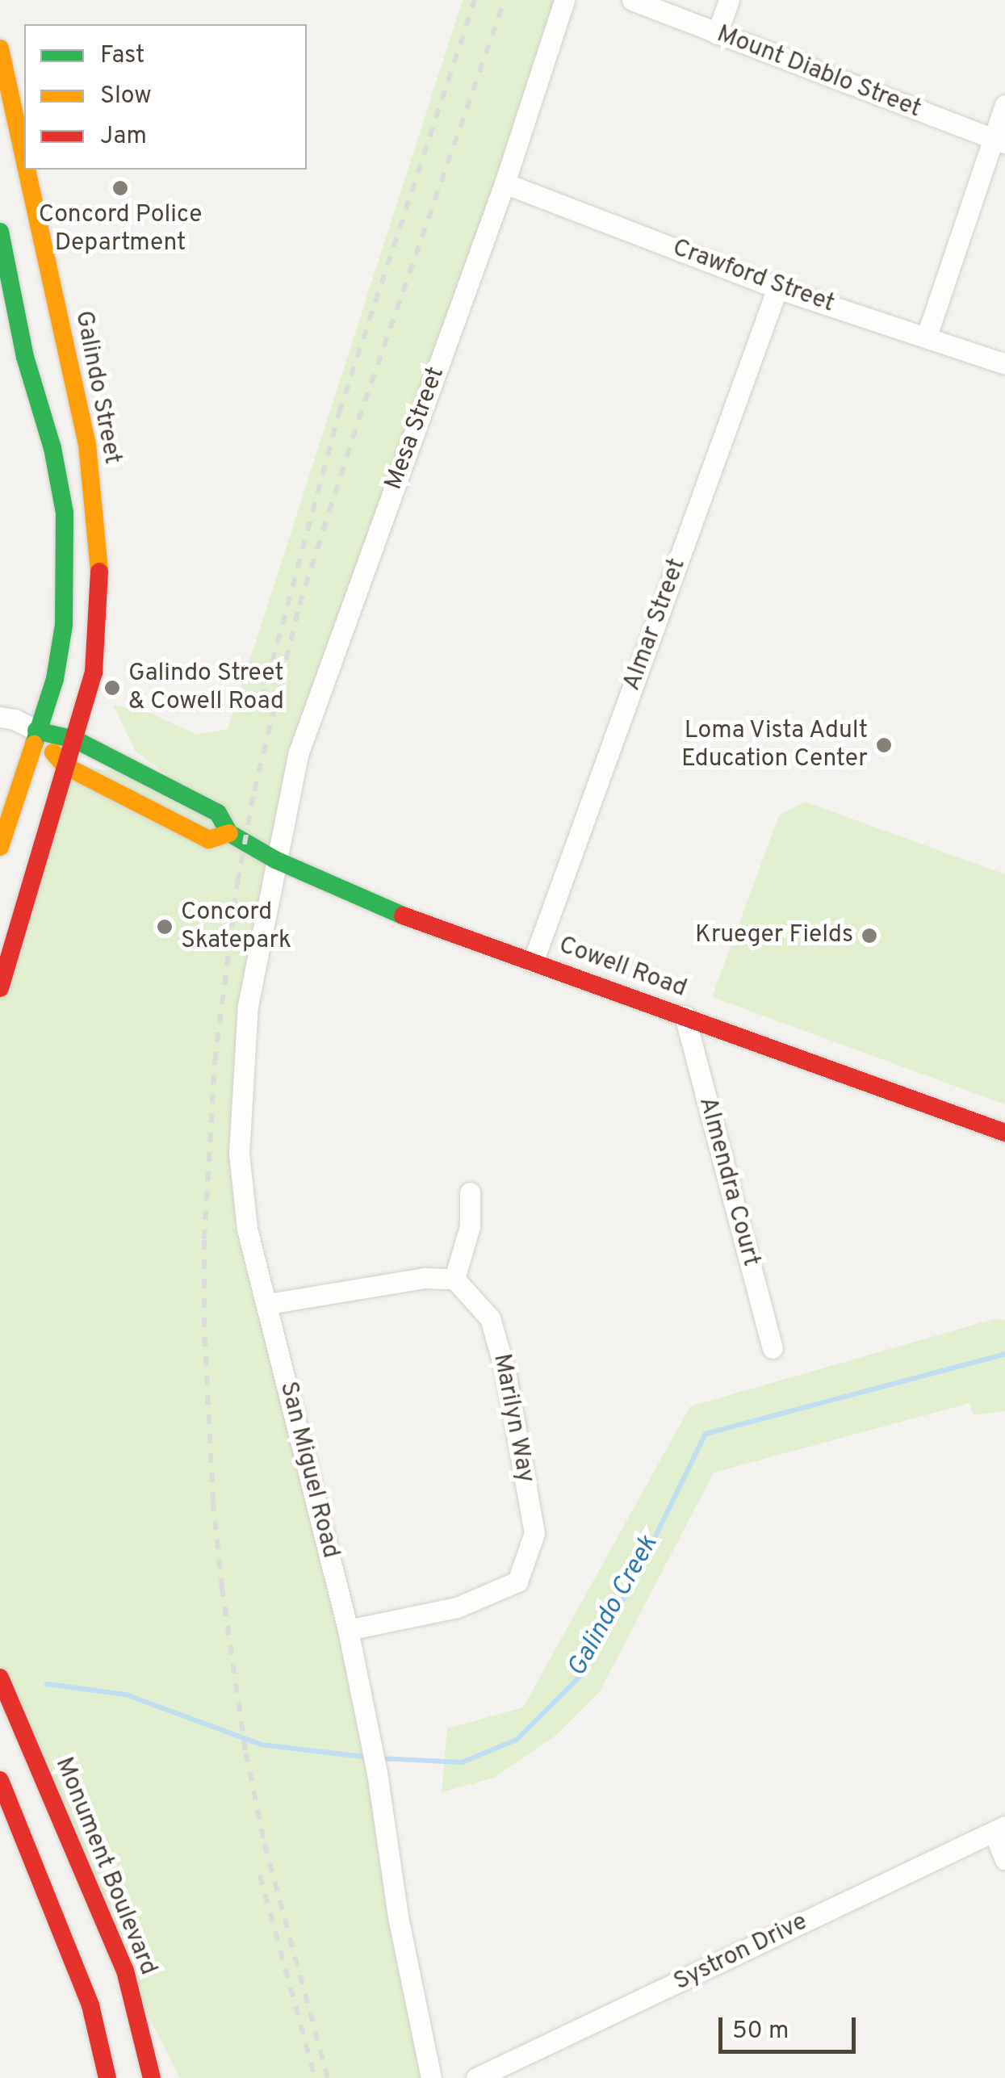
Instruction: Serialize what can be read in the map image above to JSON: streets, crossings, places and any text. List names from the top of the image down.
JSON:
{
  "streets": {
    "main road": ["Galindo Street", "Cowell Road", "Monument Boulevard"],
    "street": [
      "Mount Diablo Street",
      "Crawford Street",
      "Mesa Street",
      "Almar Street",
      "Almendra Court",
      "Marilyn Way",
      "San Miguel Road",
      "Systron Drive"
    ]
  },
  "crossings": [
    ["Crawford Street", "Mesa Street"],
    ["Crawford Street", "Almar Street"],
    ["Galindo Street", "Cowell Road"],
    ["Mesa Street", "Cowell Road"],
    ["Mesa Street", "San Miguel Road"],
    ["Almar Street", "Cowell Road"],
    ["Cowell Road", "Almendra Court"],
    ["Cowell Road", "San Miguel Road"],
    ["Marilyn Way", "San Miguel Road"]
  ],
  "water": ["Galindo Creek"],
  "places": [
    "Concord Police Department",
    "Galindo Street & Cowell Road",
    "Loma Vista Adult Education Center",
    "Concord Skatepark",
    "Krueger Fields"
  ],
  "legend": ["Fast", "Slow", "Jam"],
  "scale_bar": "50 m"
}
